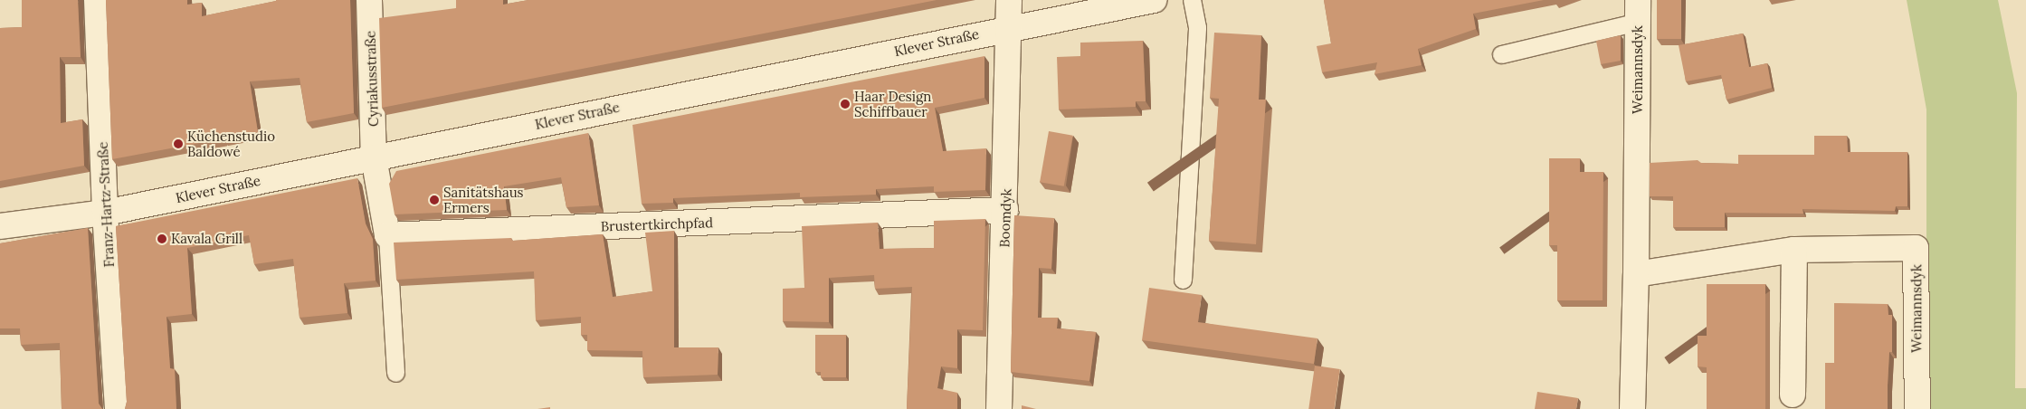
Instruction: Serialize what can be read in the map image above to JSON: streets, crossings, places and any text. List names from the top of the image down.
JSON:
{
  "streets": {
    "street": [
      "Klever Straße",
      "Weimannsdyk",
      "Cyriakusstraße",
      "Franz-Hartz-Straße",
      "Boomdyk",
      "Brustertkirchpfad"
    ]
  },
  "crossings": [
    ["Klever Straße", "Cyriakusstraße"],
    ["Klever Straße", "Franz-Hartz-Straße"],
    ["Klever Straße", "Boomdyk"],
    ["Boomdyk", "Brustertkirchpfad"]
  ],
  "places": [
    "Haar Design Schiffbauer",
    "Küchenstudio Baldowé",
    "Sanitätshaus Ermers",
    "Kavala Grill"
  ]
}
